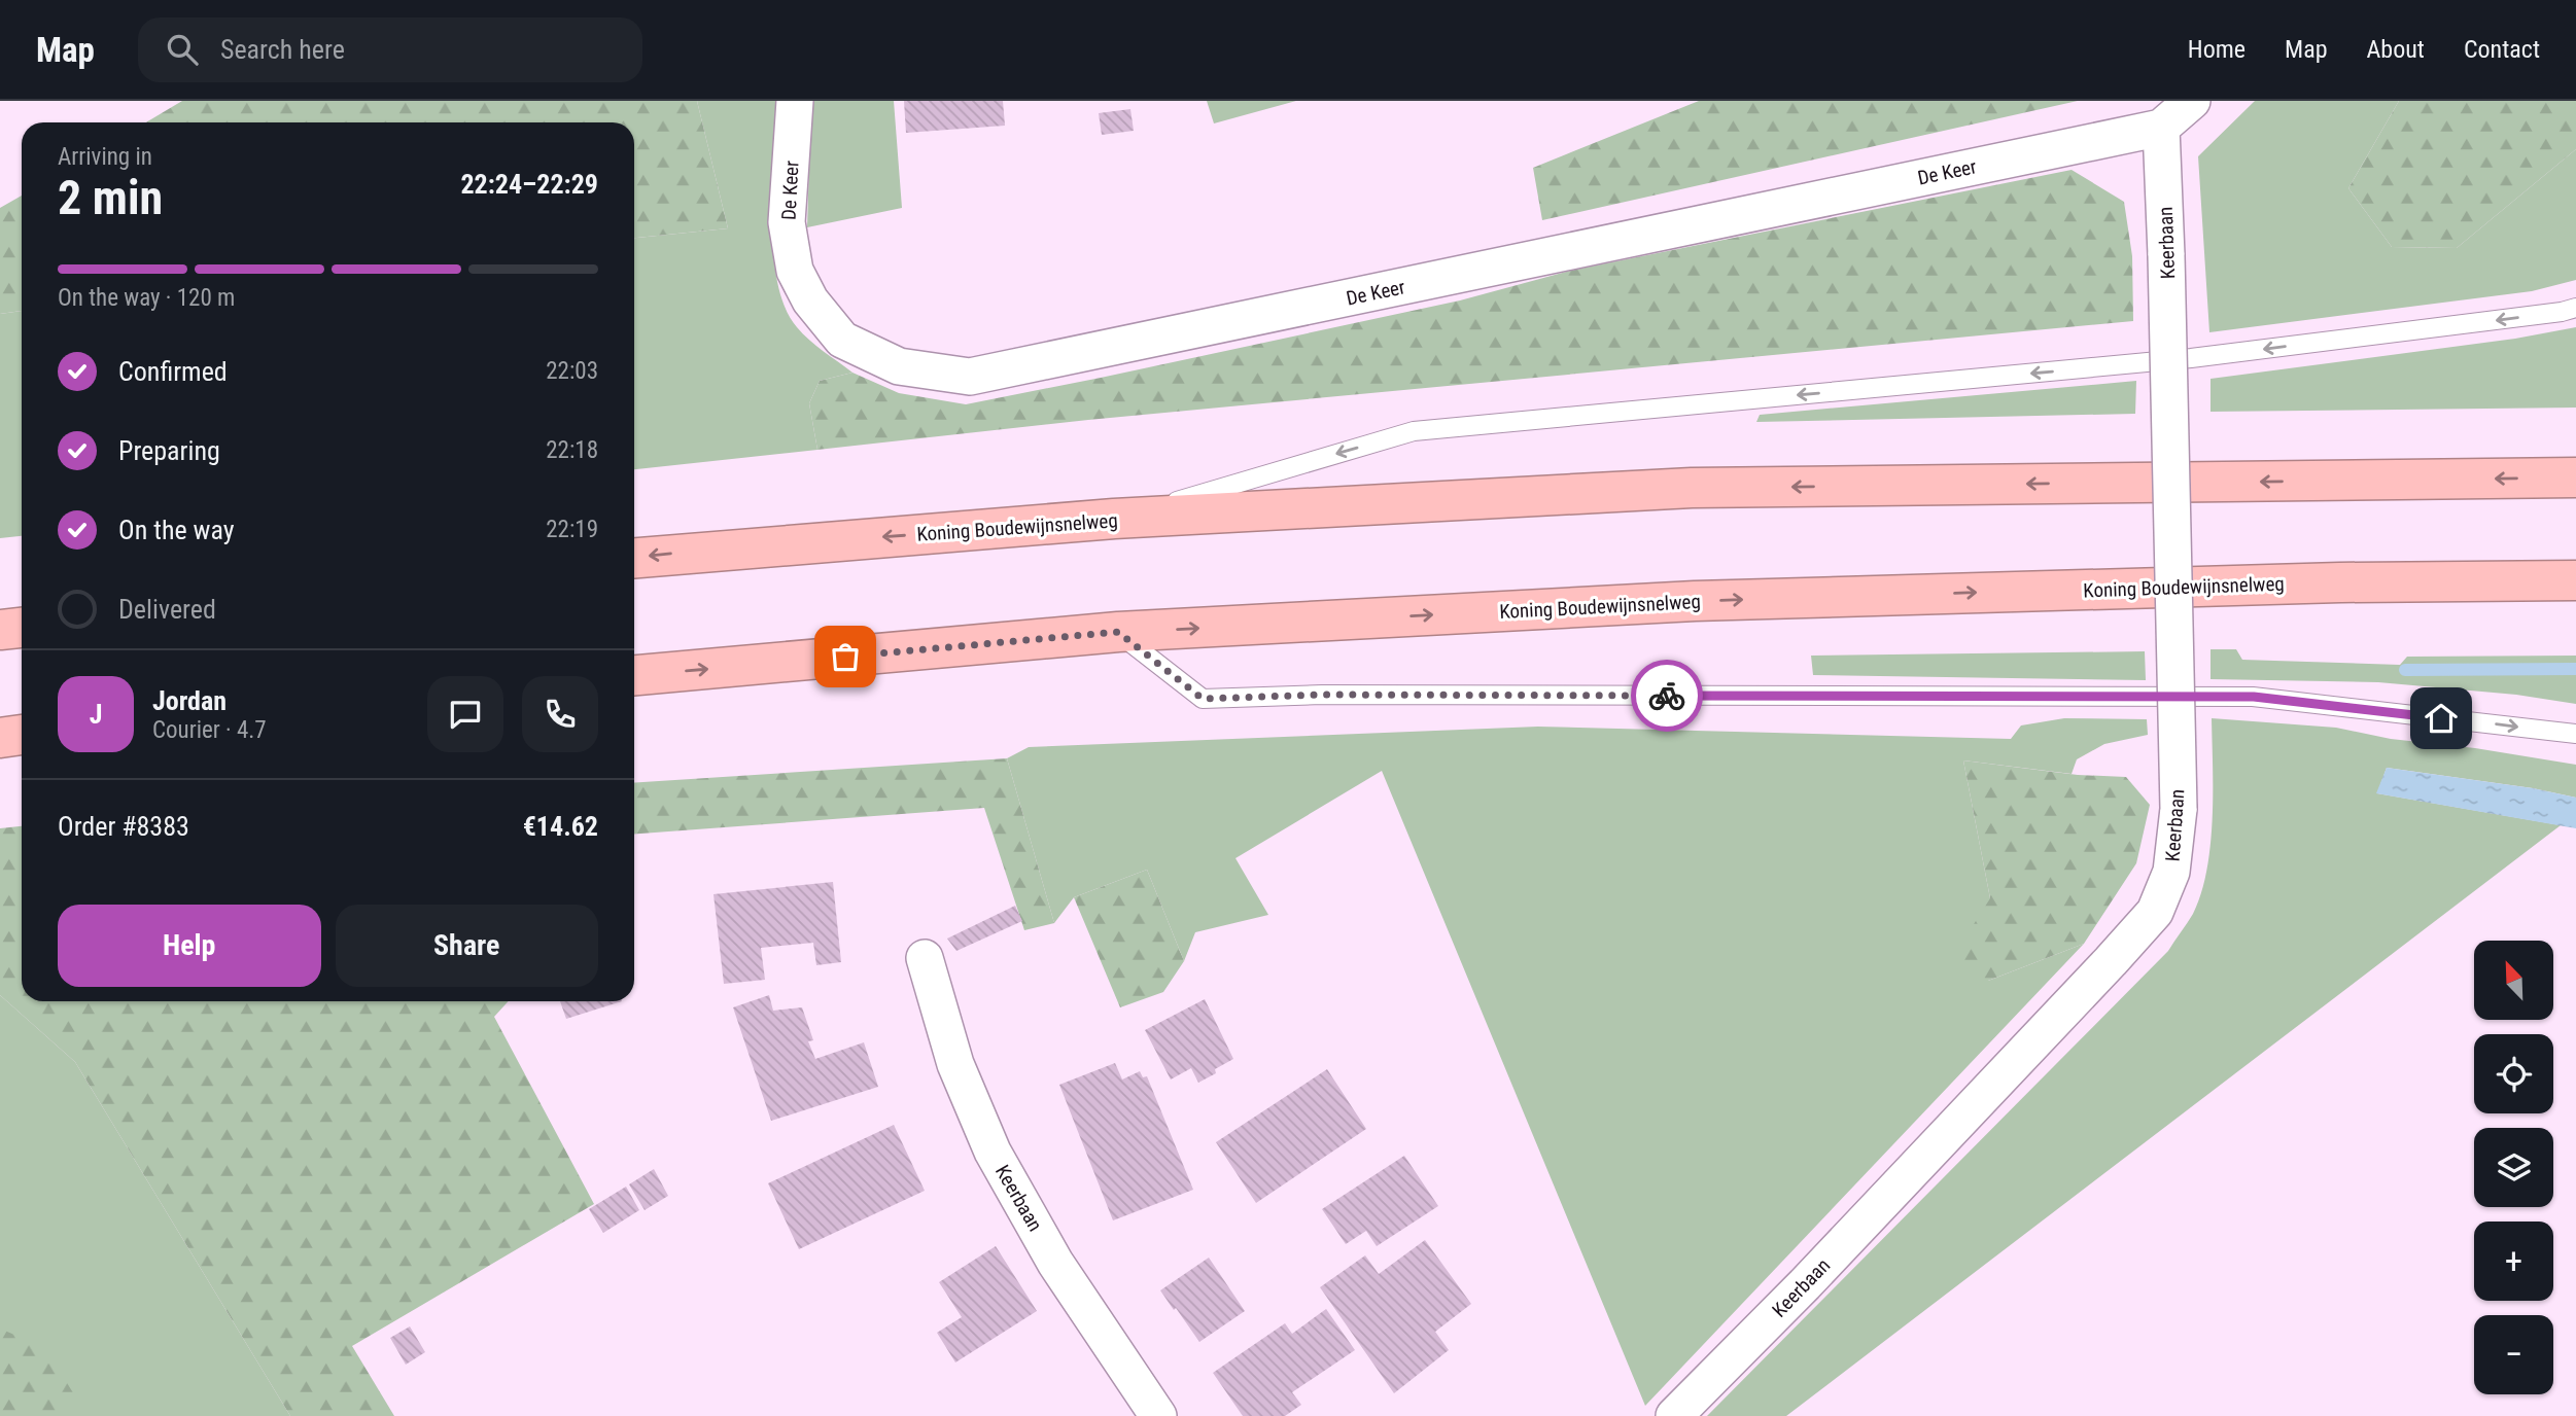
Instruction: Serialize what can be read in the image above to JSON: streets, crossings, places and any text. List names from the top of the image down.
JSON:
{
  "streets": {
    "highway": ["Koning Boudewijnsnelweg"],
    "street": ["De Keer", "Keerbaan"]
  },
  "crossings": [
    ["De Keer", "Keerbaan"]
  ],
  "north": "top left",
  "page": {
    "header": "Map",
    "search": "Search here",
    "nav": [
      "Home",
      "Map",
      "About",
      "Contact"
    ],
    "heading": ["2 min", "Arriving in", "22:24–22:29"],
    "panel": [
      "Jordan",
      "Courier · 4.7",
      "Order #8383",
      "€14.62"
    ],
    "bar": "On the way · 120 m",
    "list": [
      ["Confirmed", "22:03"],
      ["Preparing", "22:18"],
      ["On the way", "22:19"],
      "Delivered"
    ],
    "round": "J",
    "buttons": ["Help", "Share"],
    "map_buttons": ["+", "−"]
  }
}
